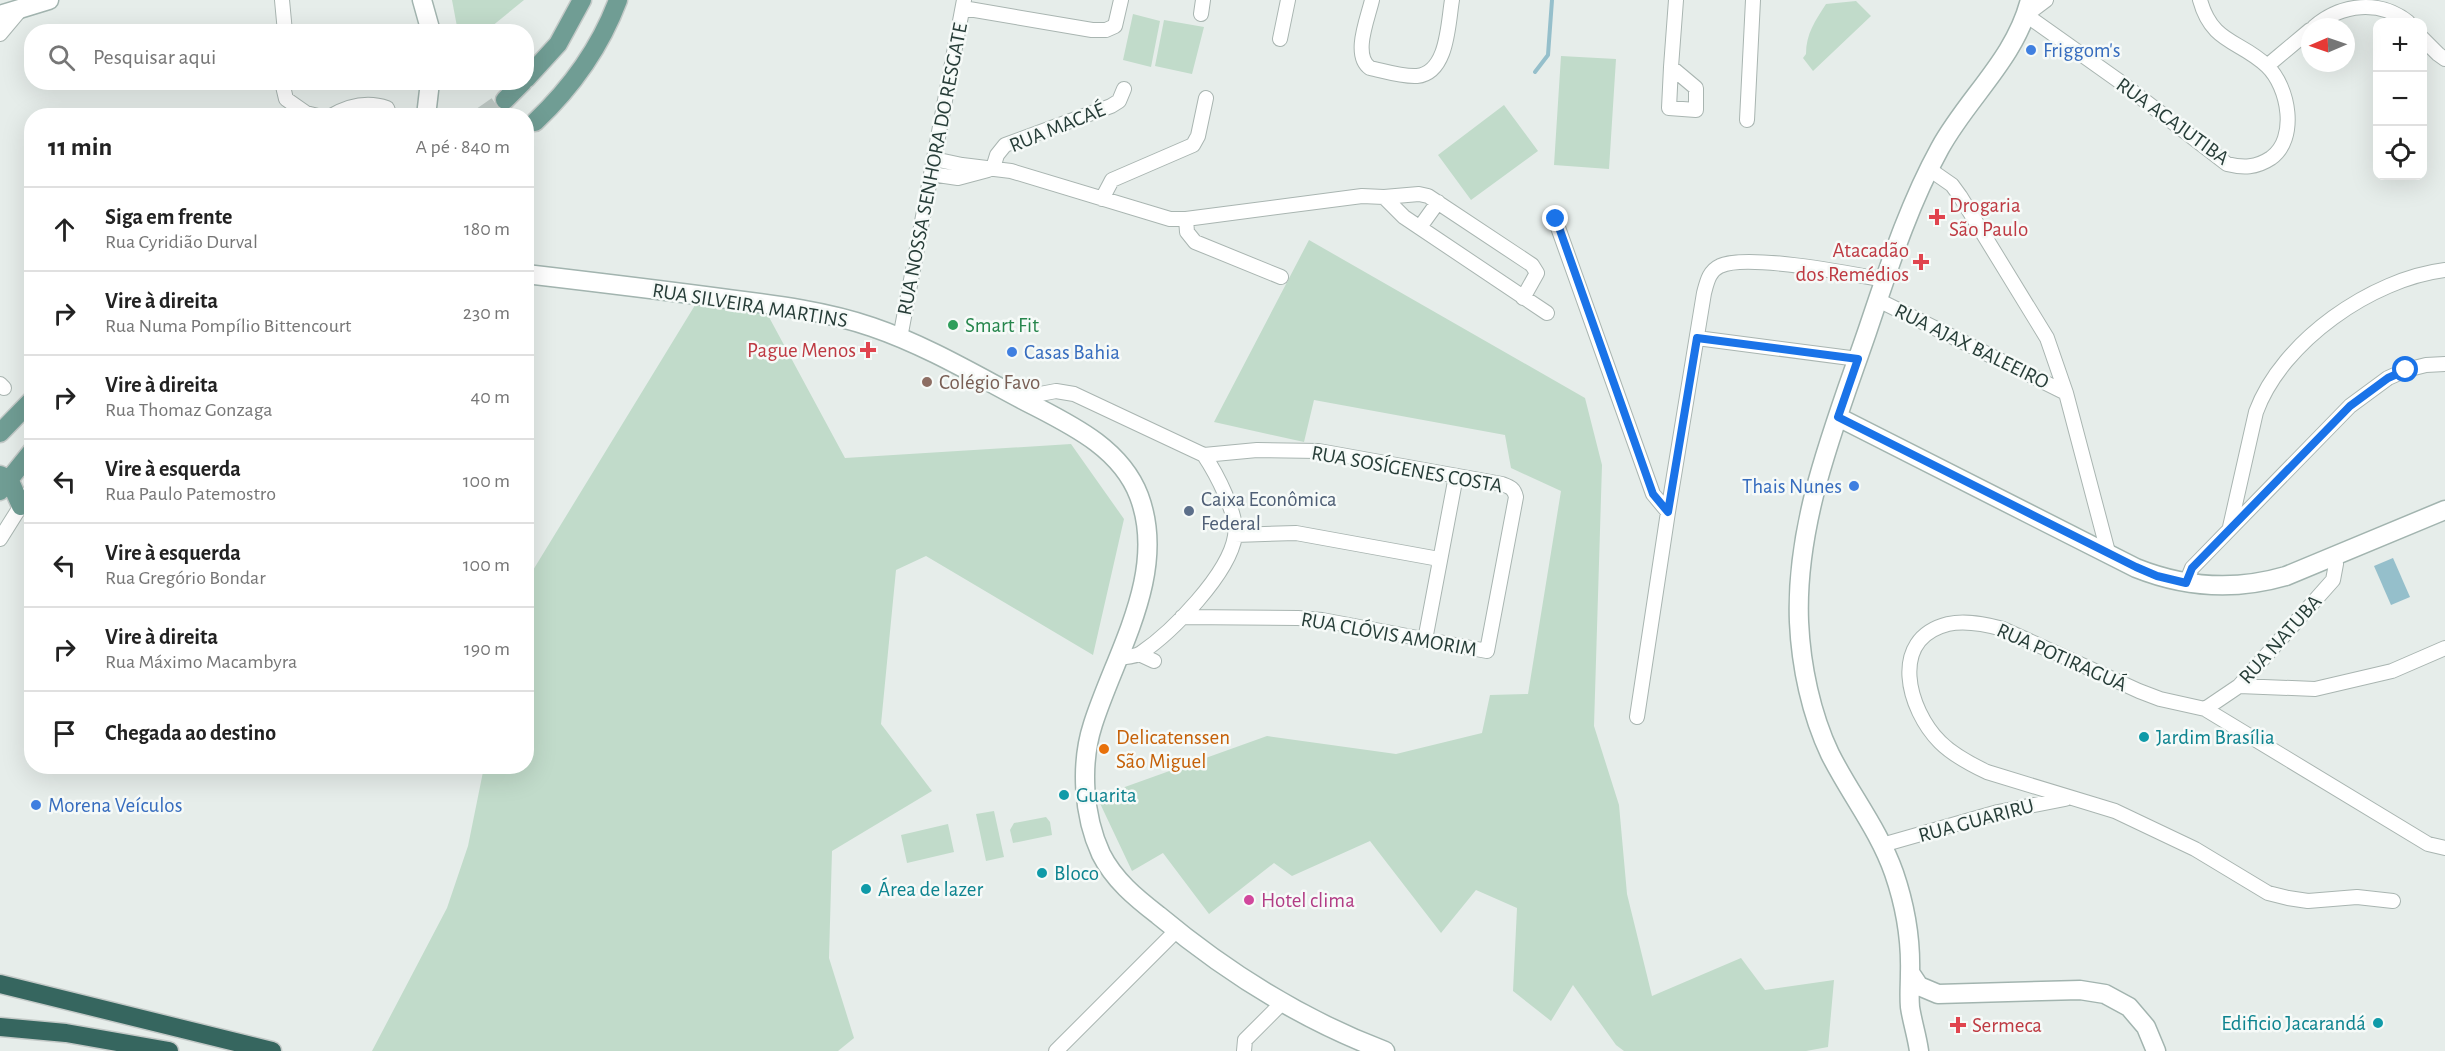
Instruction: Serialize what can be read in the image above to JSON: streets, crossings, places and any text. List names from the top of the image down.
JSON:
{
  "streets": {
    "main road": ["RUA SILVEIRA MARTINS"],
    "street": [
      "RUA ACAJUTIBA",
      "RUA MACAÉ",
      "RUA NOSSA SENHORA DO RESGATE",
      "RUA AJAX BALEEIRO",
      "RUA SOSÍGENES COSTA",
      "RUA CLÓVIS AMORIM",
      "RUA NATUBA",
      "RUA POTIRAGUÁ",
      "RUA GUARIRU"
    ]
  },
  "crossings": [
    ["RUA NOSSA SENHORA DO RESGATE", "RUA SILVEIRA MARTINS"],
    ["RUA SOSÍGENES COSTA", "RUA CLÓVIS AMORIM"],
    ["RUA NATUBA", "RUA POTIRAGUÁ"],
    ["RUA POTIRAGUÁ", "RUA GUARIRU"]
  ],
  "places": {
    "other": [
      "Friggom's",
      "Smart Fit",
      "Casas Bahia",
      "Colégio Favo",
      "Thais Nunes",
      "Caixa Econômica Federal",
      "Jardim Brasília",
      "Delicatenssen São Miguel",
      "Guarita",
      "Morena Veículos",
      "Bloco",
      "Área de lazer",
      "Hotel clima",
      "Edificio Jacarandá"
    ],
    "health": [
      "Drogaria São Paulo",
      "Atacadão dos Remédios",
      "Pague Menos",
      "Sermeca"
    ]
  },
  "north": "left",
  "page": {
    "map_buttons": ["+", "−"],
    "search": "Pesquisar aqui",
    "heading": ["11 min", "A pé · 840 m"],
    "list": [
      ["Siga em frente", "Rua Cyridião Durval", "180 m"],
      ["Vire à direita", "Rua Numa Pompílio Bittencourt", "230 m"],
      ["Vire à direita", "Rua Thomaz Gonzaga", "40 m"],
      ["Vire à esquerda", "Rua Paulo Patemostro", "100 m"],
      ["Vire à esquerda", "Rua Gregório Bondar", "100 m"],
      ["Vire à direita", "Rua Máximo Macambyra", "190 m"],
      "Chegada ao destino"
    ]
  }
}
